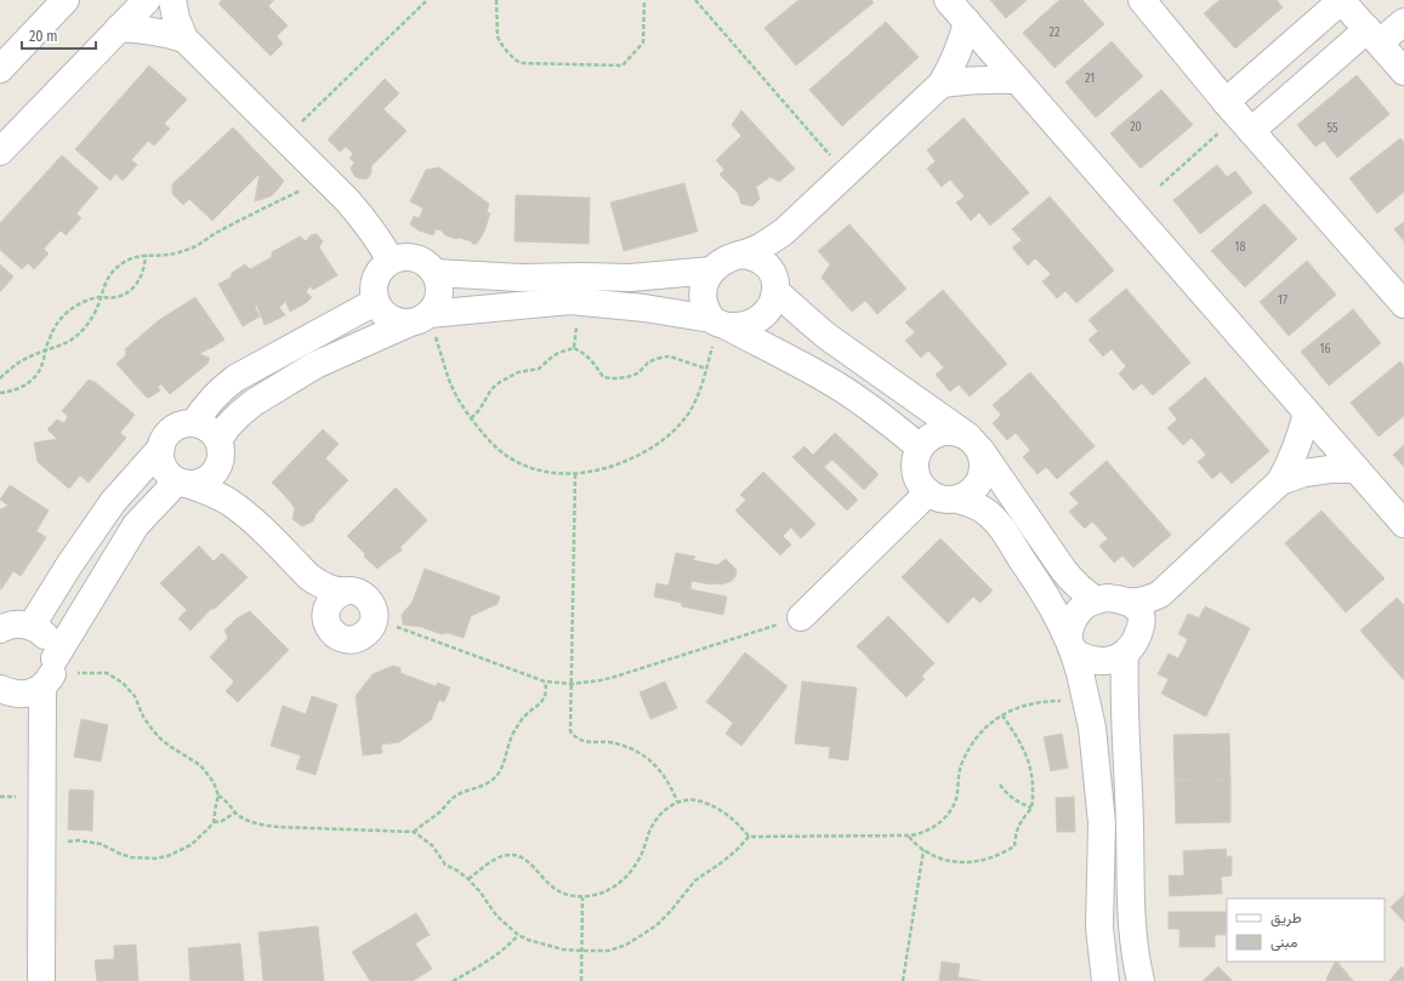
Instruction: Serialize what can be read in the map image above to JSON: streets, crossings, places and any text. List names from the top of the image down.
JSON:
{
  "house_numbers": [
    "22",
    "21",
    "20",
    "55",
    "18",
    "17",
    "16"
  ],
  "legend": ["طريق", "مبنى"],
  "scale_bar": "20 m"
}
